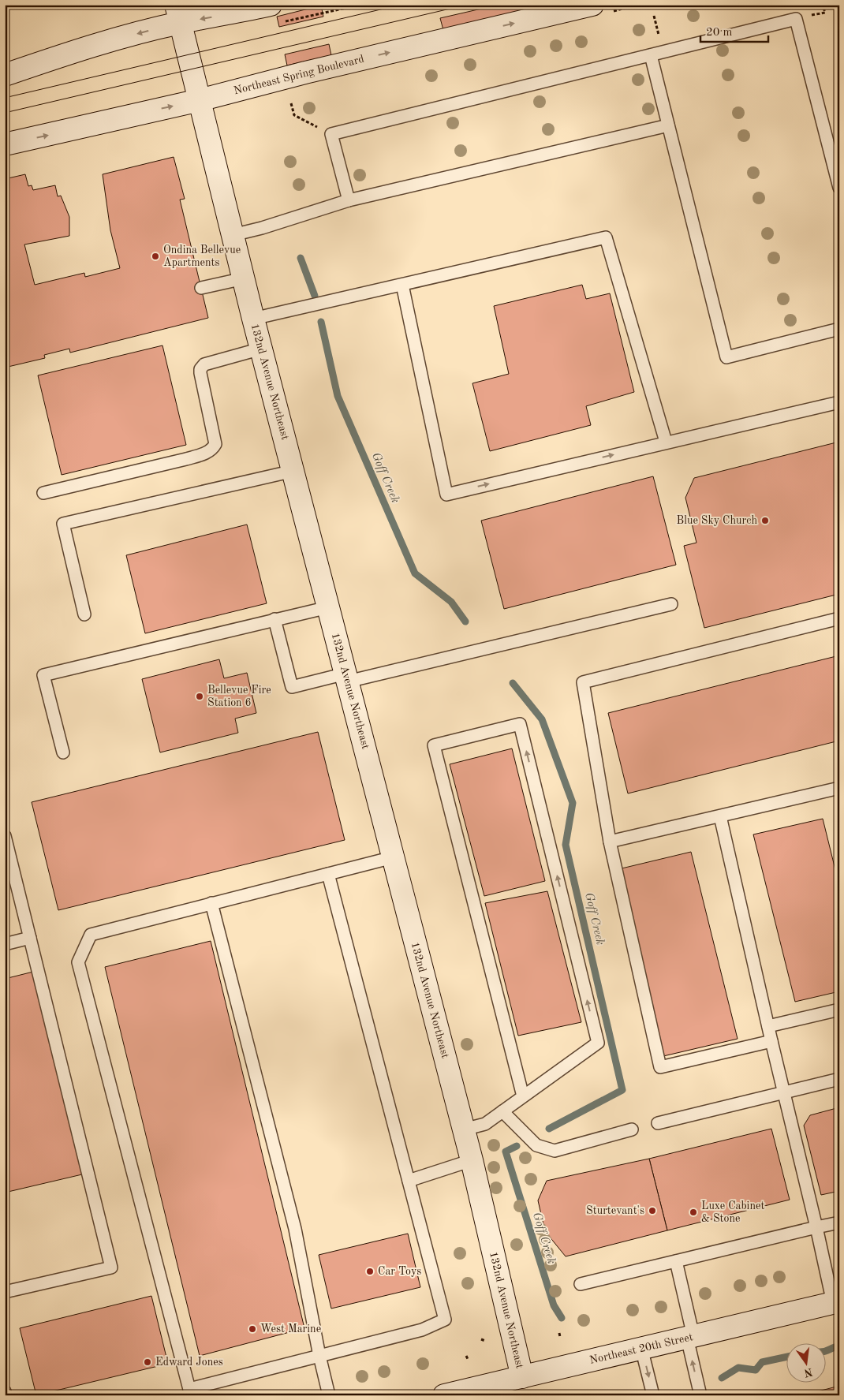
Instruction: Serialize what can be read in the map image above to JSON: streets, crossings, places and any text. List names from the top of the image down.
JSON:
{
  "streets": {
    "street": ["Northeast Spring Boulevard", "132nd Avenue Northeast", "Northeast 20th Street"]
  },
  "crossings": [
    ["Northeast Spring Boulevard", "132nd Avenue Northeast"],
    ["132nd Avenue Northeast", "Northeast 20th Street"]
  ],
  "water": ["Goff Creek"],
  "places": [
    "Ondina Bellevue Apartments",
    "Blue Sky Church",
    "Bellevue Fire Station 6",
    "Sturtevant's",
    "Luxe Cabinet & Stone",
    "Car Toys",
    "West Marine",
    "Edward Jones"
  ],
  "scale_bar": "20 m",
  "north": "bottom"
}
